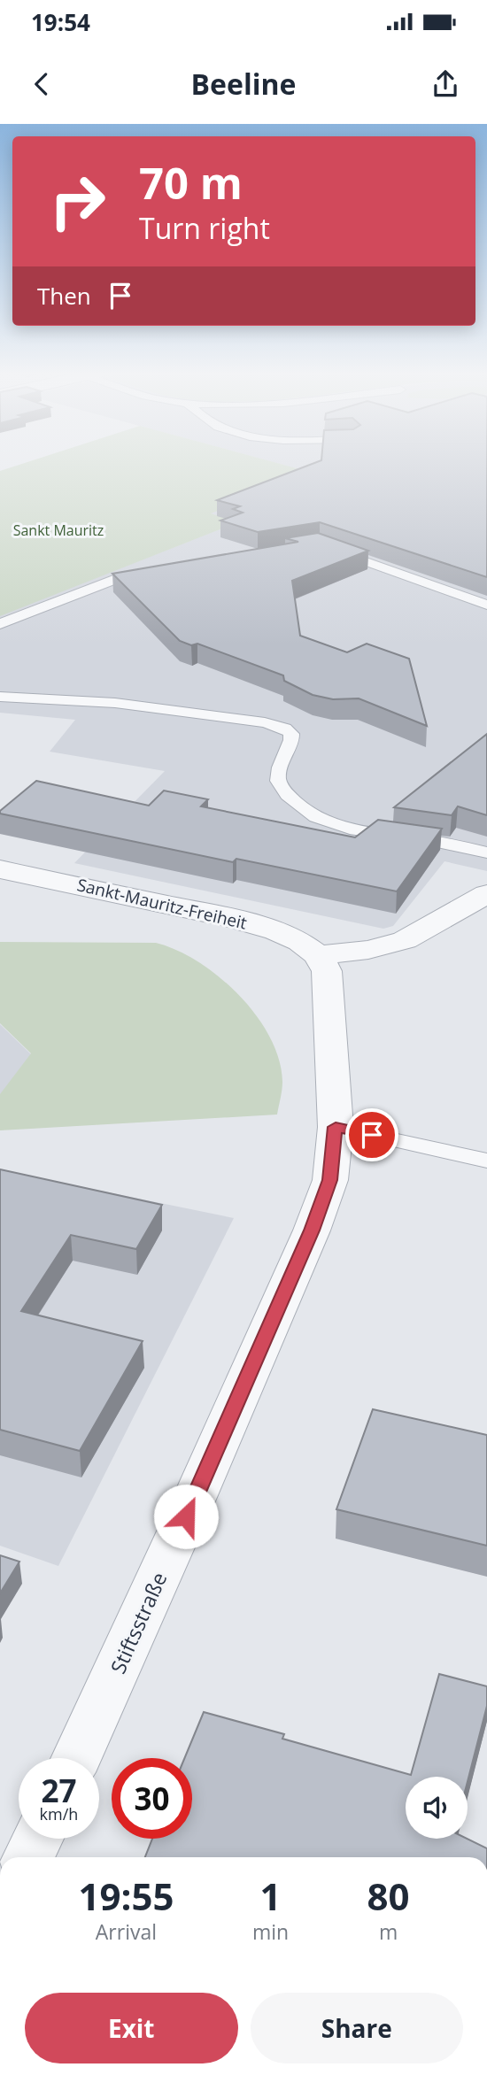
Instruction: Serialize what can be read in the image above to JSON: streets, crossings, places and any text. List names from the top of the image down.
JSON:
{
  "streets": {
    "street": ["Sankt-Mauritz-Freiheit", "Stiftsstraße"]
  },
  "parks": ["Sankt Mauritz"],
  "page": {
    "status": "19:54",
    "header": "Beeline",
    "turn": ["70 m", "Turn right"],
    "then": "Then",
    "speed": "27 km/h",
    "limit": "30",
    "eta": [
      "19:55",
      "Arrival",
      "1",
      "min",
      "80",
      "m"
    ],
    "buttons": ["Exit", "Share"]
  }
}
